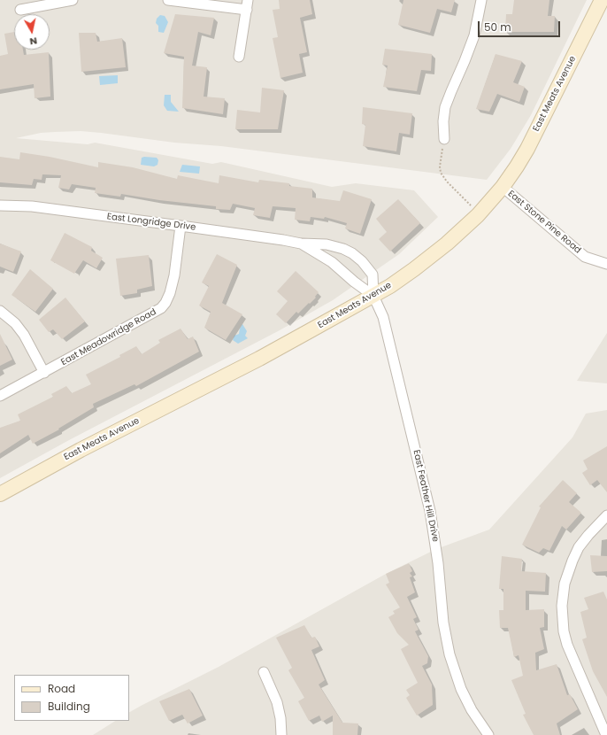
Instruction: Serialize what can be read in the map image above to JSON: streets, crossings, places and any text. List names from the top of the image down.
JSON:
{
  "streets": {
    "street": [
      "East Meats Avenue",
      "East Longridge Drive",
      "East Stone Pine Road",
      "East Meadowridge Road",
      "East Feather Hill Drive"
    ]
  },
  "crossings": [
    ["East Meats Avenue", "East Longridge Drive"],
    ["East Meats Avenue", "East Stone Pine Road"],
    ["East Meats Avenue", "East Feather Hill Drive"],
    ["East Longridge Drive", "East Meadowridge Road"],
    ["East Longridge Drive", "East Feather Hill Drive"]
  ],
  "legend": ["Road", "Building"],
  "scale_bar": "50 m",
  "north": "bottom"
}
